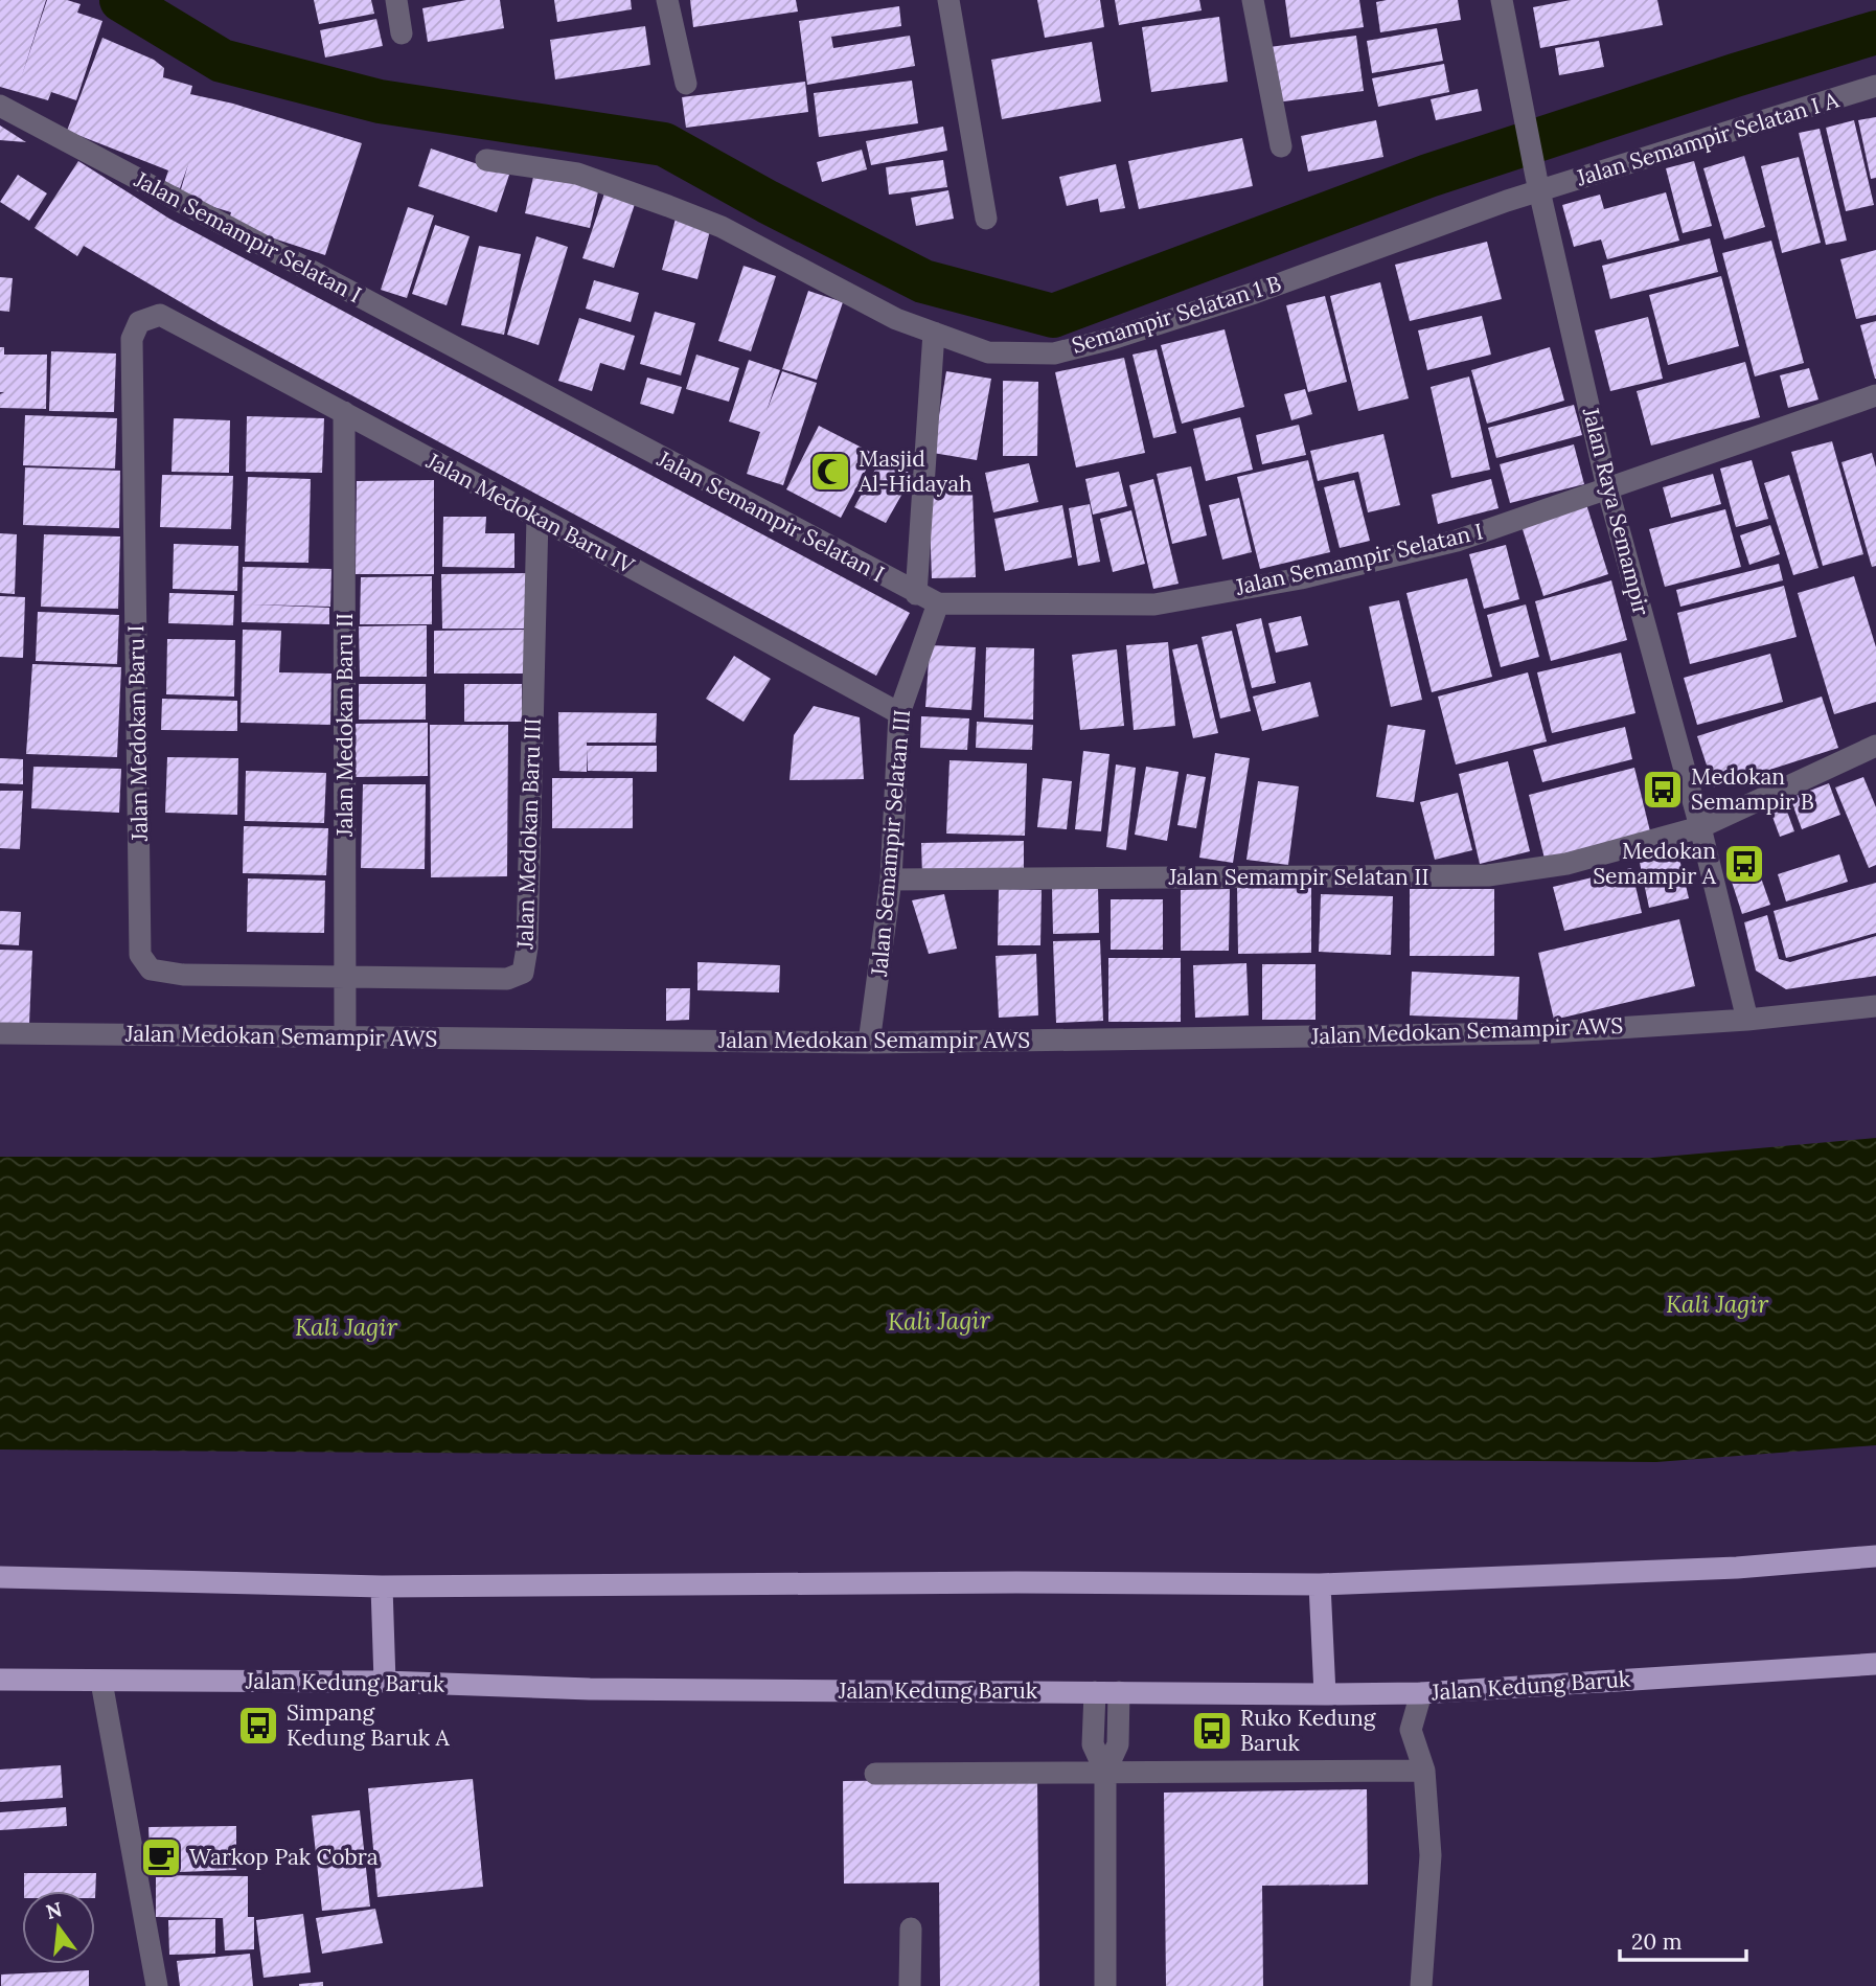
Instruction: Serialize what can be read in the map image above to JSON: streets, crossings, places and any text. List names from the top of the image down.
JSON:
{
  "streets": {
    "main road": ["Jalan Kedung Baruk"],
    "street": [
      "Jalan Semampir Selatan I A",
      "Jalan Semampir Selatan I",
      "Semampir Selatan 1 B",
      "Jalan Raya Semampir",
      "Jalan Medokan Baru IV",
      "Jalan Medokan Baru II",
      "Jalan Medokan Baru I",
      "Jalan Medokan Baru III",
      "Jalan Semampir Selatan III",
      "Jalan Semampir Selatan II",
      "Jalan Medokan Semampir AWS"
    ]
  },
  "crossings": [
    ["Jalan Semampir Selatan I A", "Semampir Selatan 1 B"],
    ["Jalan Semampir Selatan I A", "Jalan Raya Semampir"],
    ["Jalan Semampir Selatan I", "Jalan Raya Semampir"],
    ["Jalan Semampir Selatan I", "Jalan Semampir Selatan III"],
    ["Semampir Selatan 1 B", "Jalan Raya Semampir"],
    ["Jalan Raya Semampir", "Jalan Semampir Selatan II"],
    ["Jalan Raya Semampir", "Jalan Medokan Semampir AWS"],
    ["Jalan Medokan Baru IV", "Jalan Medokan Baru II"],
    ["Jalan Medokan Baru IV", "Jalan Medokan Baru I"],
    ["Jalan Medokan Baru IV", "Jalan Medokan Baru III"],
    ["Jalan Medokan Baru IV", "Jalan Semampir Selatan III"],
    ["Jalan Medokan Baru II", "Jalan Medokan Baru I"],
    ["Jalan Medokan Baru II", "Jalan Medokan Baru III"],
    ["Jalan Medokan Baru II", "Jalan Medokan Semampir AWS"],
    ["Jalan Medokan Baru I", "Jalan Medokan Baru III"],
    ["Jalan Semampir Selatan III", "Jalan Semampir Selatan II"],
    ["Jalan Semampir Selatan III", "Jalan Medokan Semampir AWS"]
  ],
  "water": ["Kali Jagir"],
  "places": {
    "mosque": ["Masjid Al-Hidayah"],
    "bus stop": [
      "Medokan Semampir B",
      "Medokan Semampir A",
      "Simpang Kedung Baruk A",
      "Ruko Kedung Baruk"
    ],
    "cafe": ["Warkop Pak Cobra"]
  },
  "scale_bar": "20 m",
  "north": "top"
}
